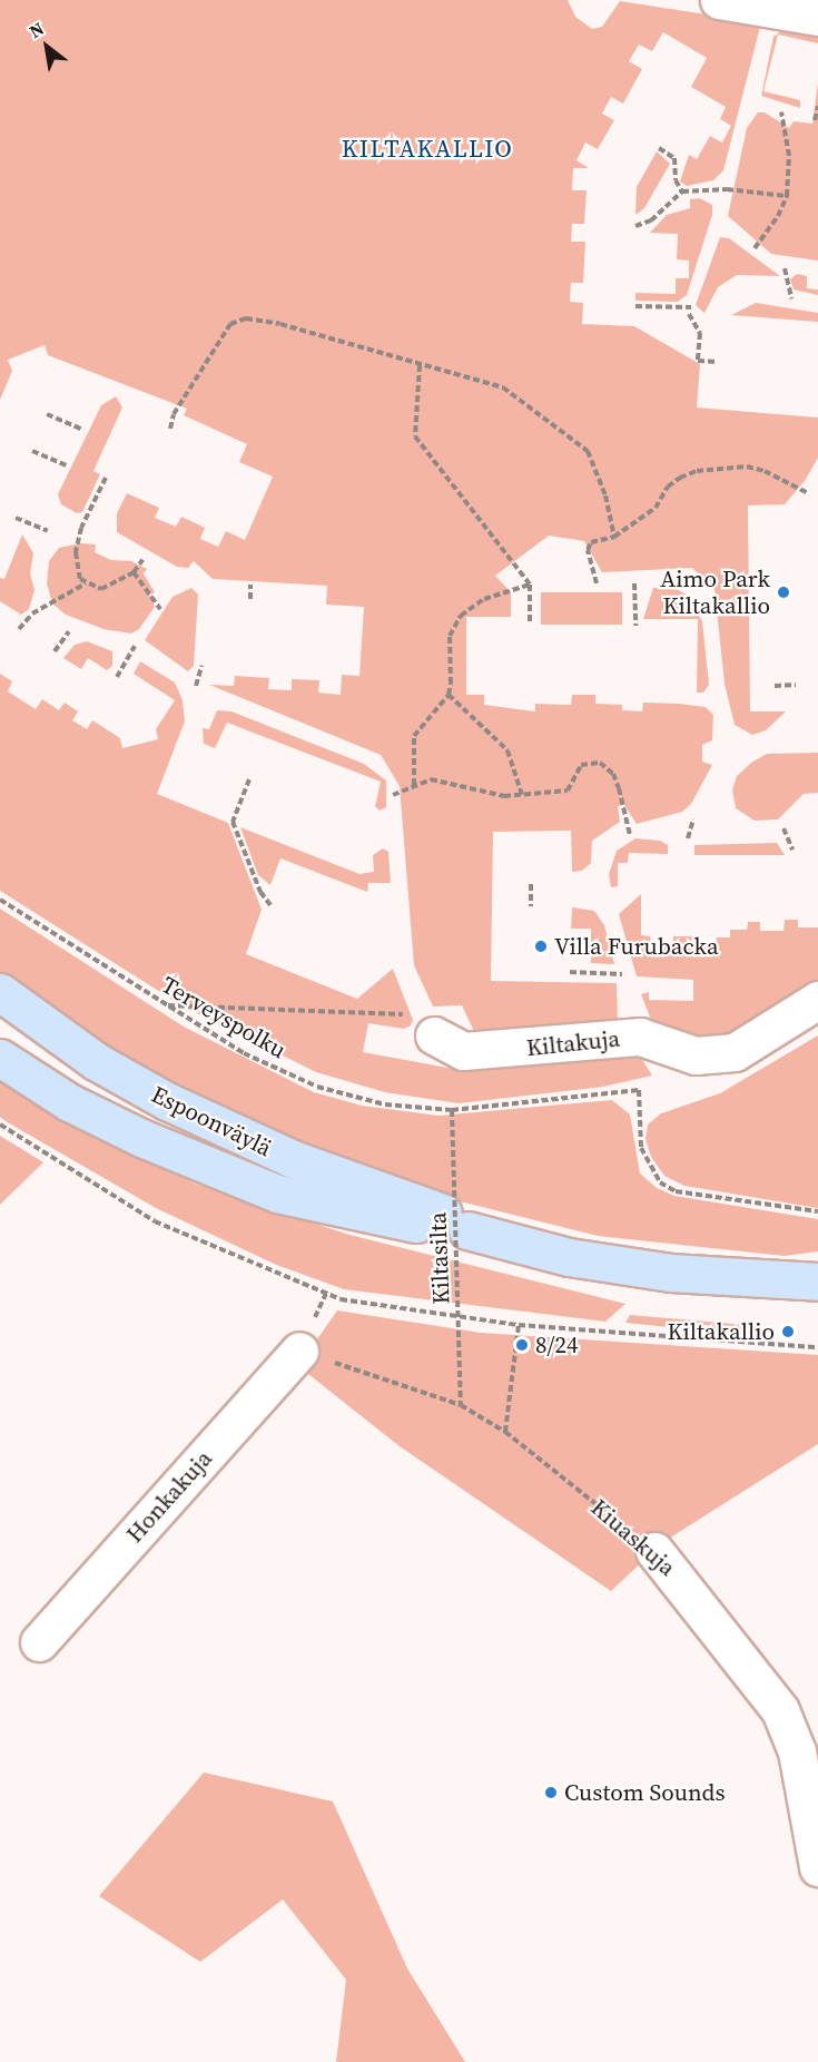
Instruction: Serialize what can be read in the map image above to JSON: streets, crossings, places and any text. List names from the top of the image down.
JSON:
{
  "streets": {
    "main road": ["Espoonväylä"],
    "street": ["Kiltakuja", "Honkakuja", "Kiuaskuja"],
    "path": ["Terveyspolku", "Kiltasilta"]
  },
  "crossings": [
    ["Terveyspolku", "Kiltasilta"],
    ["Kiltasilta", "Kiuaskuja"],
    ["Honkakuja", "Kiuaskuja"]
  ],
  "districts": ["KILTAKALLIO"],
  "places": [
    "Aimo Park Kiltakallio",
    "Villa Furubacka",
    "Kiltakallio",
    "8/24",
    "Custom Sounds"
  ],
  "north": "top left"
}
